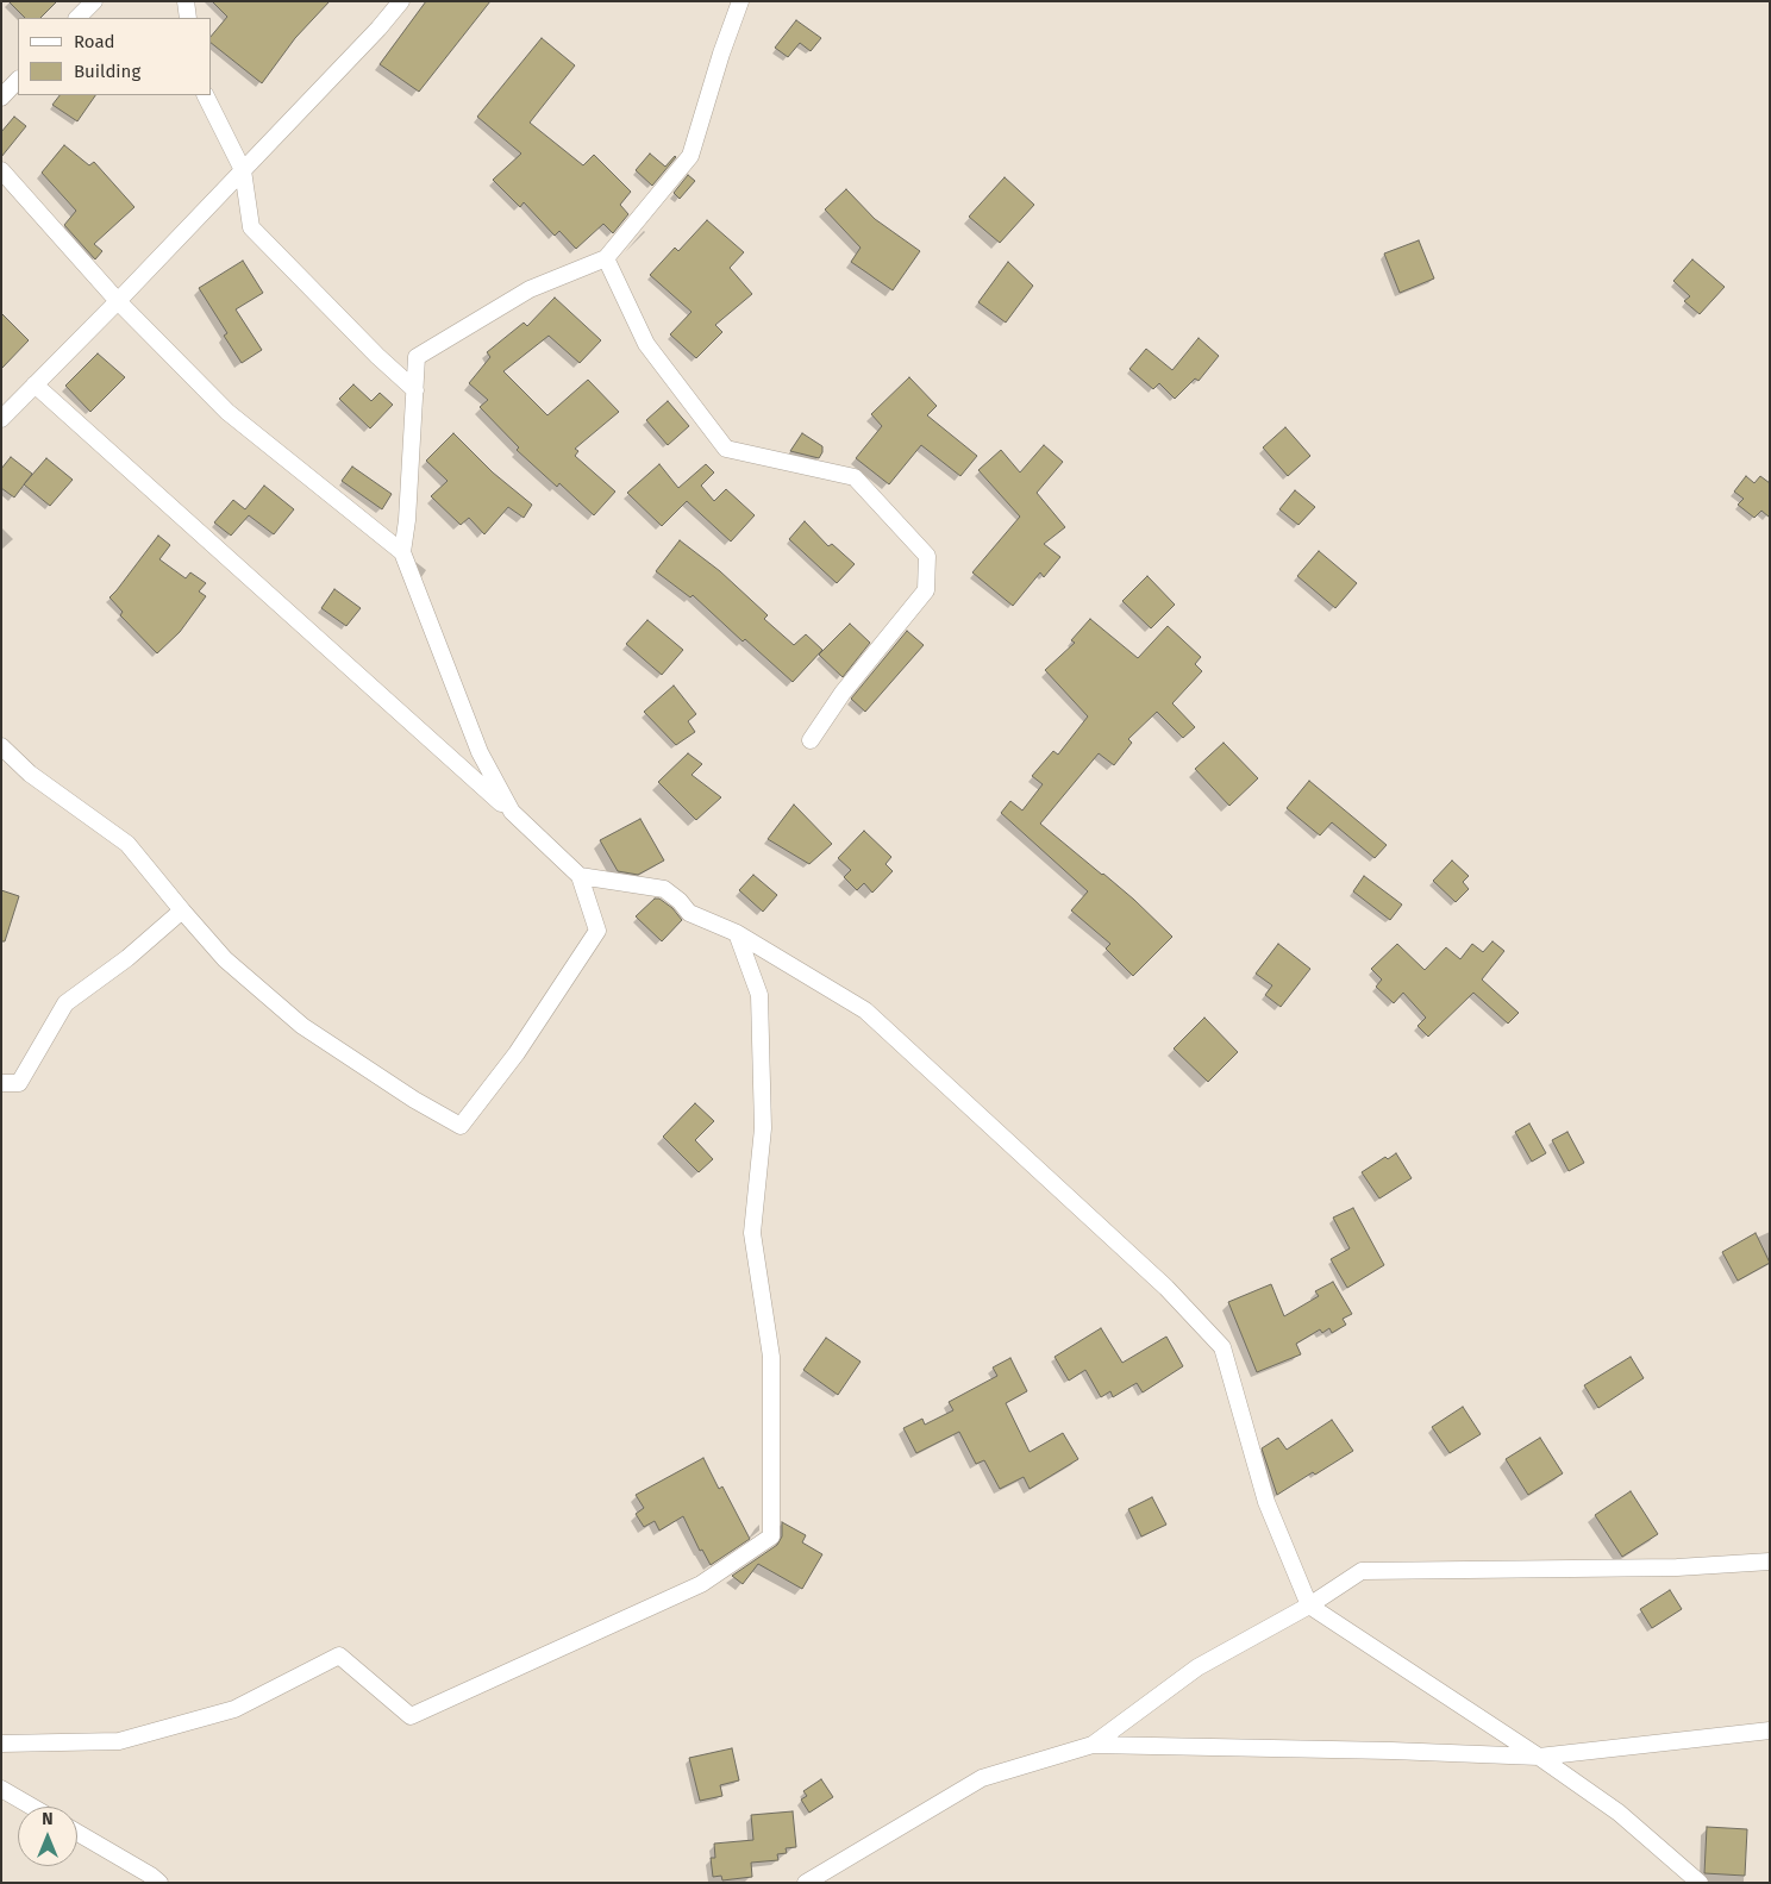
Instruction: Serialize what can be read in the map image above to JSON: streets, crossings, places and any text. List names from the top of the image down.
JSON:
{
  "legend": ["Road", "Building"],
  "north": "top"
}
